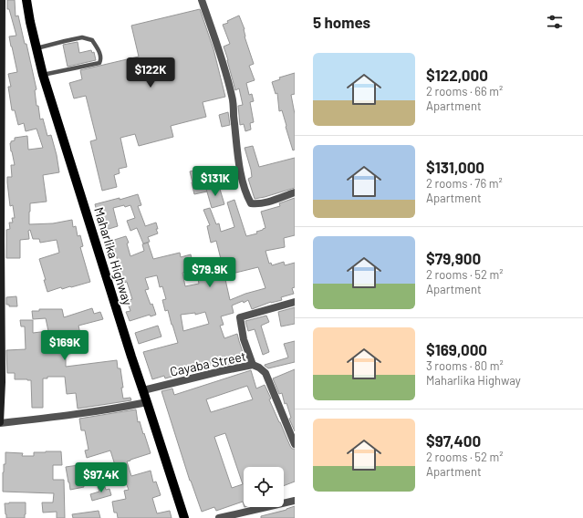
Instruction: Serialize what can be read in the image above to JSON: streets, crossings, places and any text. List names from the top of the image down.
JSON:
{
  "streets": {
    "main road": ["Maharlika Highway"],
    "street": ["Cayaba Street"]
  },
  "crossings": [
    ["Maharlika Highway", "Cayaba Street"]
  ],
  "page": {
    "heading": "5 homes",
    "list": [
      {
        "name": "$122,000",
        "note": "2 rooms · 66 m² · Apartment"
      },
      {
        "name": "$131,000",
        "note": "2 rooms · 76 m² · Apartment"
      },
      {
        "name": "$79,900",
        "note": "2 rooms · 52 m² · Apartment"
      },
      {
        "name": "$169,000",
        "note": "3 rooms · 80 m² · Maharlika Highway"
      },
      {
        "name": "$97,400",
        "note": "2 rooms · 52 m² · Apartment"
      }
    ],
    "price": [
      "$122K",
      "$131K",
      "$79.9K",
      "$169K",
      "$97.4K"
    ]
  }
}
